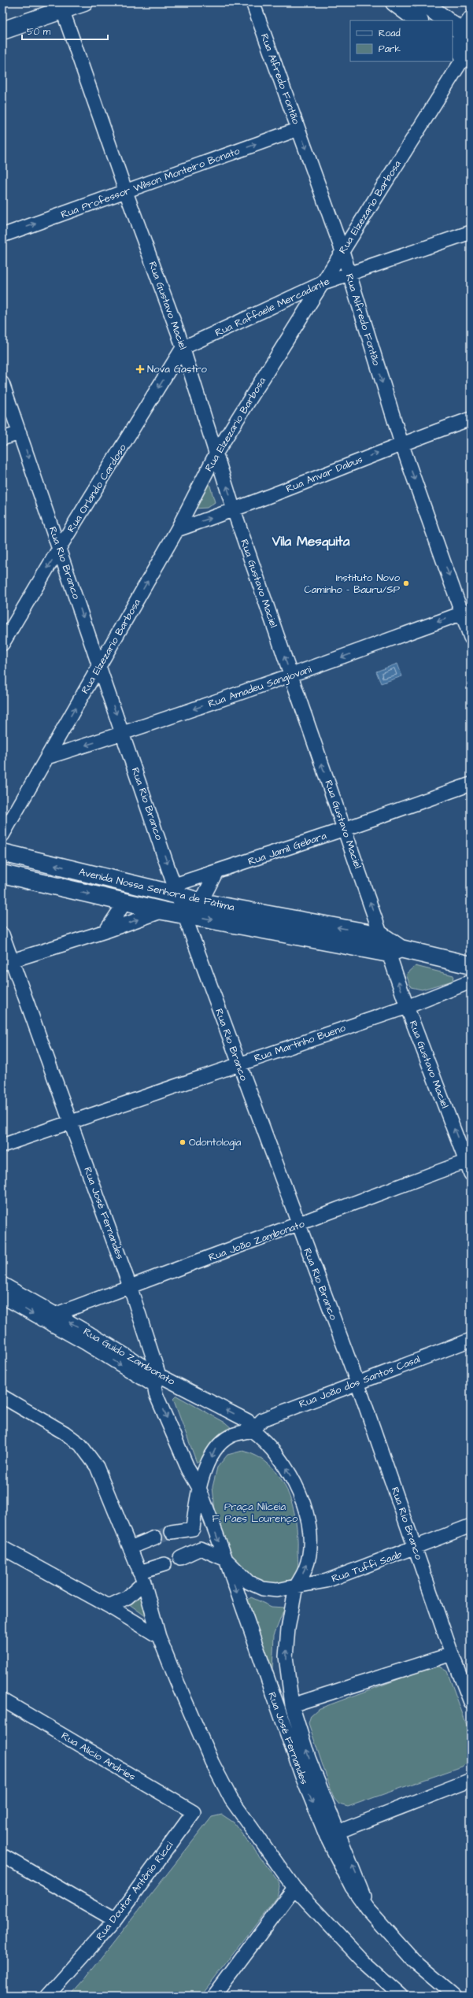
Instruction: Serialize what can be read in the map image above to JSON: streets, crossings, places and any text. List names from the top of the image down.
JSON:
{
  "streets": {
    "street": [
      "Rua Alfredo Fontão",
      "Rua Professor Wilson Monteiro Bonato",
      "Rua Elzezario Barbosa",
      "Rua Gustavo Maciel",
      "Rua Raffaele Mercadante",
      "Rua Anvar Dabus",
      "Rua Orlando Cardoso",
      "Rua Rio Branco",
      "Rua Amadeu Sangiovani",
      "Rua Jamil Gebara",
      "Avenida Nossa Senhora de Fátima",
      "Rua Martinho Bueno",
      "Rua José Fernandes",
      "Rua João Zambonato",
      "Rua Guido Zambonato",
      "Rua João dos Santos Casal",
      "Rua Tuffi Saab",
      "Rua Alicio Andries",
      "Rua Doutor Antônio Ricci"
    ]
  },
  "crossings": [
    ["Rua Alfredo Fontão", "Rua Professor Wilson Monteiro Bonato"],
    ["Rua Alfredo Fontão", "Rua Elzezario Barbosa"],
    ["Rua Alfredo Fontão", "Rua Raffaele Mercadante"],
    ["Rua Alfredo Fontão", "Rua Anvar Dabus"],
    ["Rua Alfredo Fontão", "Rua Amadeu Sangiovani"],
    ["Rua Professor Wilson Monteiro Bonato", "Rua Gustavo Maciel"],
    ["Rua Elzezario Barbosa", "Rua Gustavo Maciel"],
    ["Rua Elzezario Barbosa", "Rua Raffaele Mercadante"],
    ["Rua Elzezario Barbosa", "Rua Anvar Dabus"],
    ["Rua Elzezario Barbosa", "Rua Rio Branco"],
    ["Rua Elzezario Barbosa", "Rua Amadeu Sangiovani"],
    ["Rua Gustavo Maciel", "Rua Raffaele Mercadante"],
    ["Rua Gustavo Maciel", "Rua Anvar Dabus"],
    ["Rua Gustavo Maciel", "Rua Orlando Cardoso"],
    ["Rua Gustavo Maciel", "Rua Amadeu Sangiovani"],
    ["Rua Gustavo Maciel", "Rua Jamil Gebara"],
    ["Rua Gustavo Maciel", "Avenida Nossa Senhora de Fátima"],
    ["Rua Gustavo Maciel", "Rua Martinho Bueno"],
    ["Rua Gustavo Maciel", "Rua João Zambonato"],
    ["Rua Raffaele Mercadante", "Rua Orlando Cardoso"],
    ["Rua Orlando Cardoso", "Rua Rio Branco"],
    ["Rua Rio Branco", "Rua Amadeu Sangiovani"],
    ["Rua Rio Branco", "Rua Jamil Gebara"],
    ["Rua Rio Branco", "Avenida Nossa Senhora de Fátima"],
    ["Rua Rio Branco", "Rua Martinho Bueno"],
    ["Rua Rio Branco", "Rua João Zambonato"],
    ["Rua Rio Branco", "Rua João dos Santos Casal"],
    ["Rua Rio Branco", "Rua Tuffi Saab"],
    ["Rua Jamil Gebara", "Avenida Nossa Senhora de Fátima"],
    ["Rua Martinho Bueno", "Rua José Fernandes"],
    ["Rua José Fernandes", "Rua João Zambonato"],
    ["Rua José Fernandes", "Rua Guido Zambonato"],
    ["Rua José Fernandes", "Rua João dos Santos Casal"],
    ["Rua José Fernandes", "Rua Tuffi Saab"],
    ["Rua João Zambonato", "Rua Guido Zambonato"],
    ["Rua Guido Zambonato", "Rua João dos Santos Casal"],
    ["Rua Alicio Andries", "Rua Doutor Antônio Ricci"]
  ],
  "one_way": [
    "Rua Alfredo Fontão",
    "Rua Professor Wilson Monteiro Bonato",
    "Rua Gustavo Maciel",
    "Rua Anvar Dabus",
    "Rua Orlando Cardoso",
    "Rua Amadeu Sangiovani"
  ],
  "districts": ["Vila Mesquita"],
  "parks": ["Praça Nilceia F. Paes Lourenço"],
  "places": {
    "health": ["Nova Gastro"],
    "other": ["Instituto Novo Caminho - Bauru/SP", "Odontologia"]
  },
  "legend": ["Road", "Park"],
  "scale_bar": "50 m"
}
